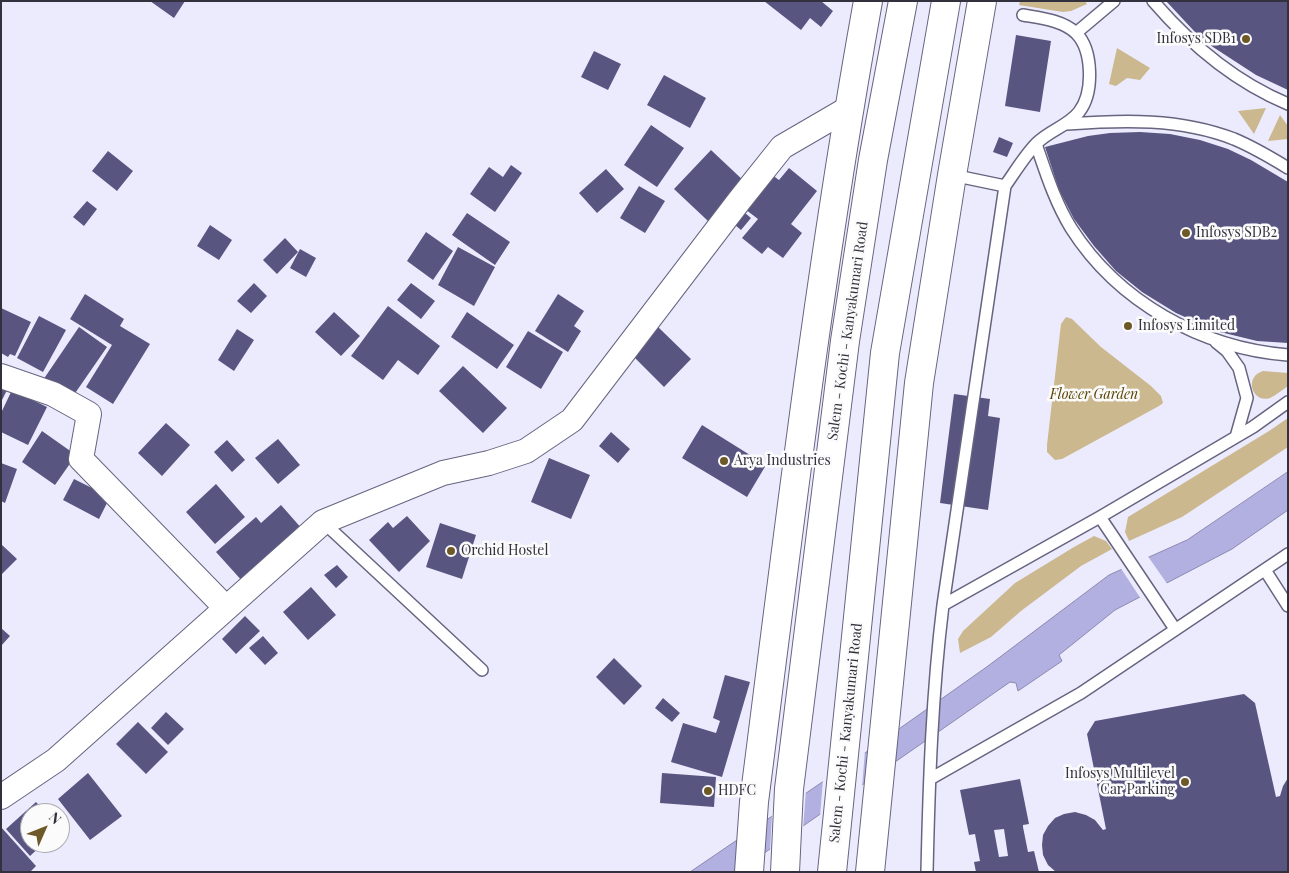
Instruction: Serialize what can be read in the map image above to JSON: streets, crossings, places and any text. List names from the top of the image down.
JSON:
{
  "streets": {
    "main road": ["Salem - Kochi - Kanyakumari Road"]
  },
  "parks": ["Flower Garden"],
  "places": [
    "Infosys SDB1",
    "Infosys SDB2",
    "Infosys Limited",
    "Arya Industries",
    "Orchid Hostel",
    "Infosys Multilevel Car Parking",
    "HDFC"
  ],
  "north": "top right"
}
